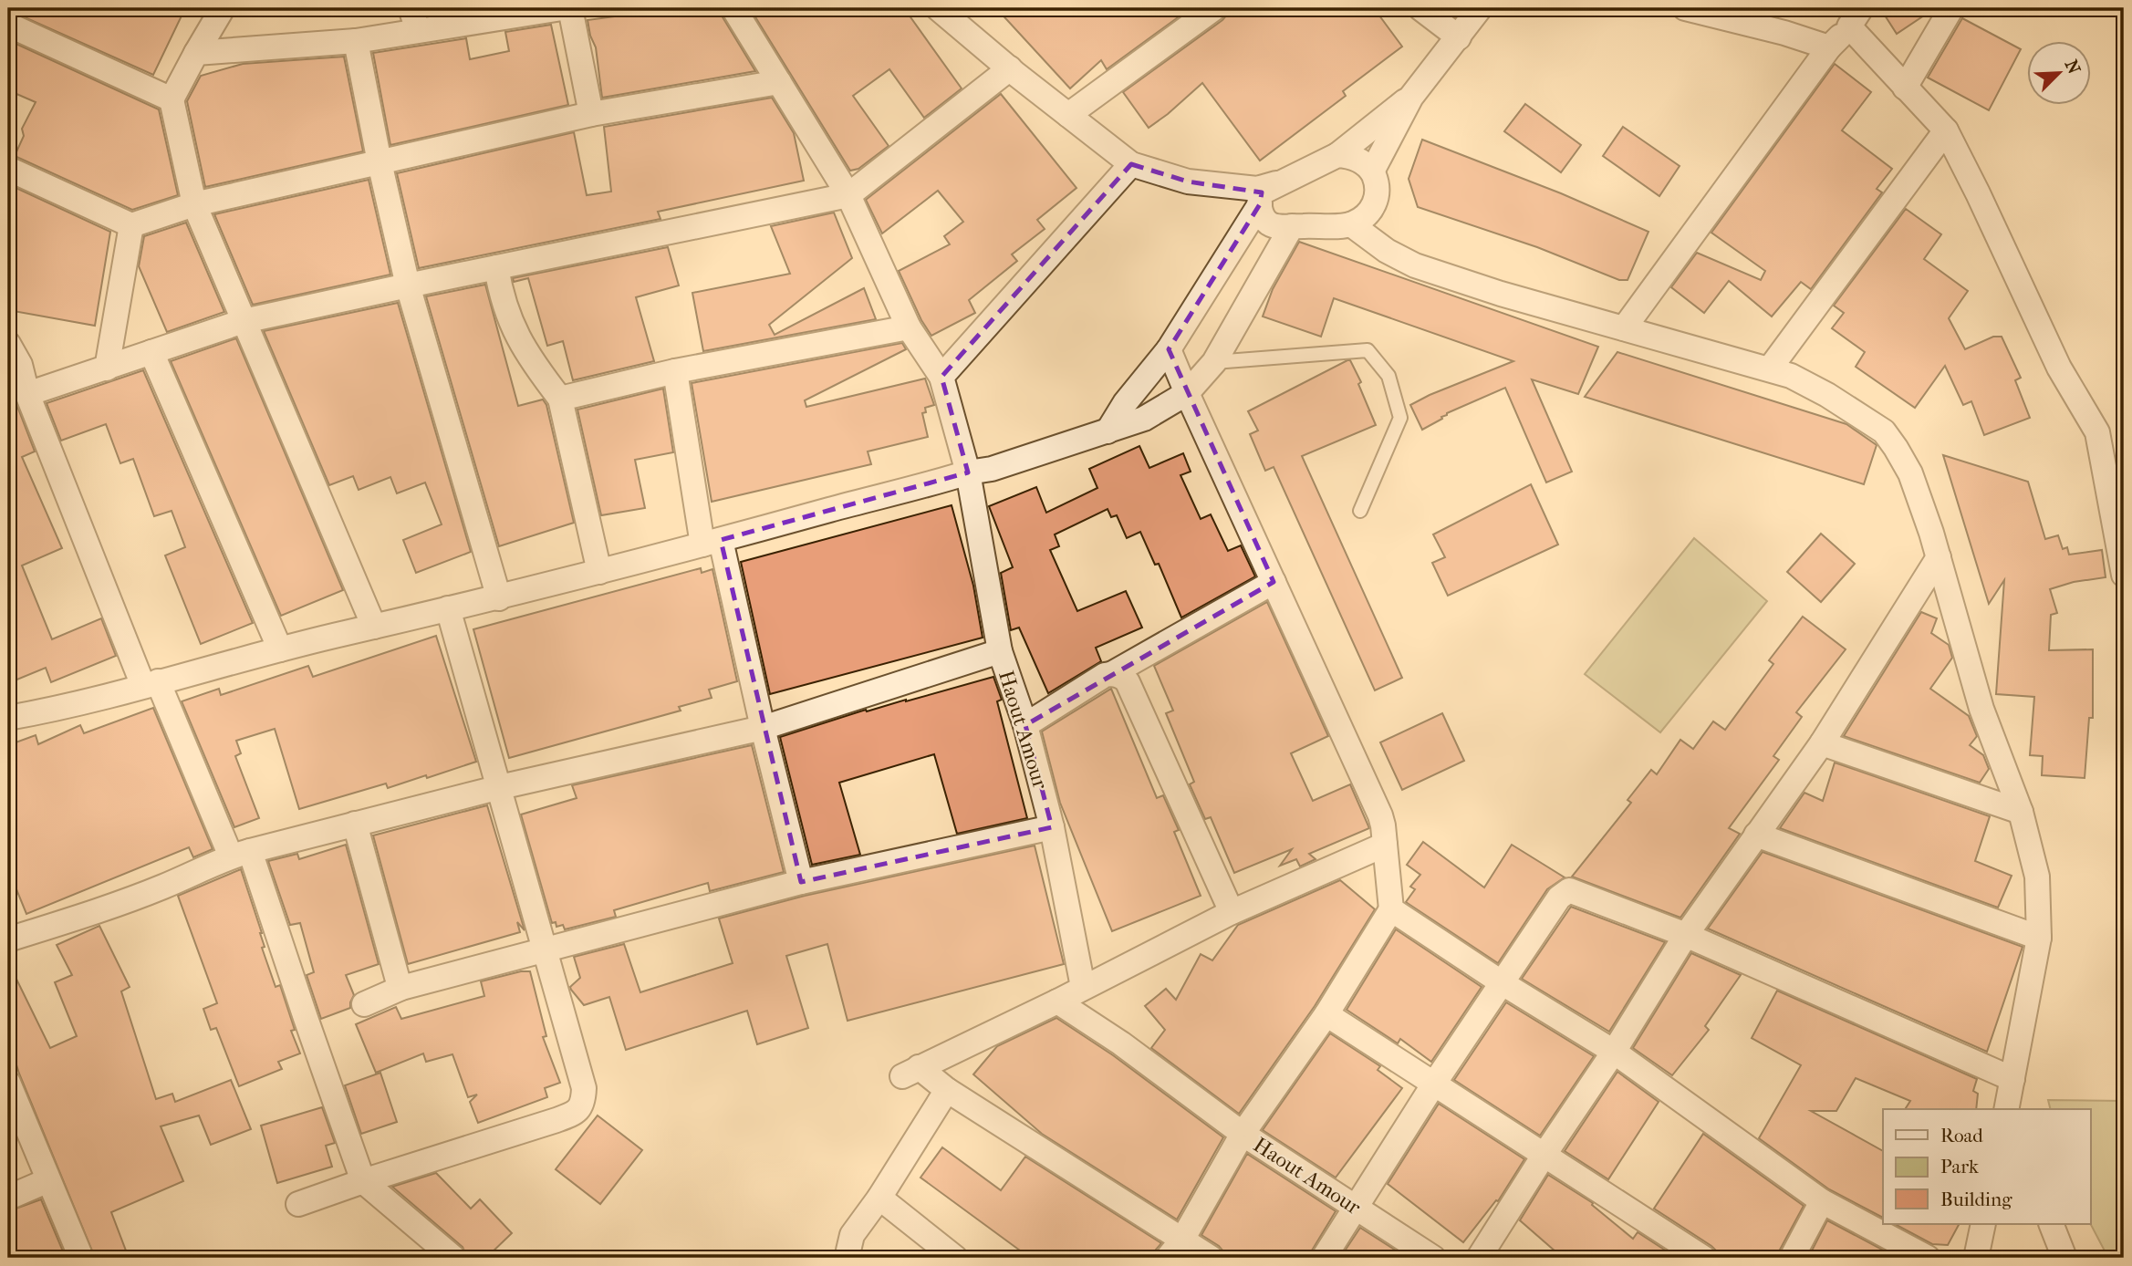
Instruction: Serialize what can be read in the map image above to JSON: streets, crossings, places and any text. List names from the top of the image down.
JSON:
{
  "streets": {
    "street": ["Haout Amour"]
  },
  "legend": ["Road", "Park", "Building"],
  "north": "top right"
}
